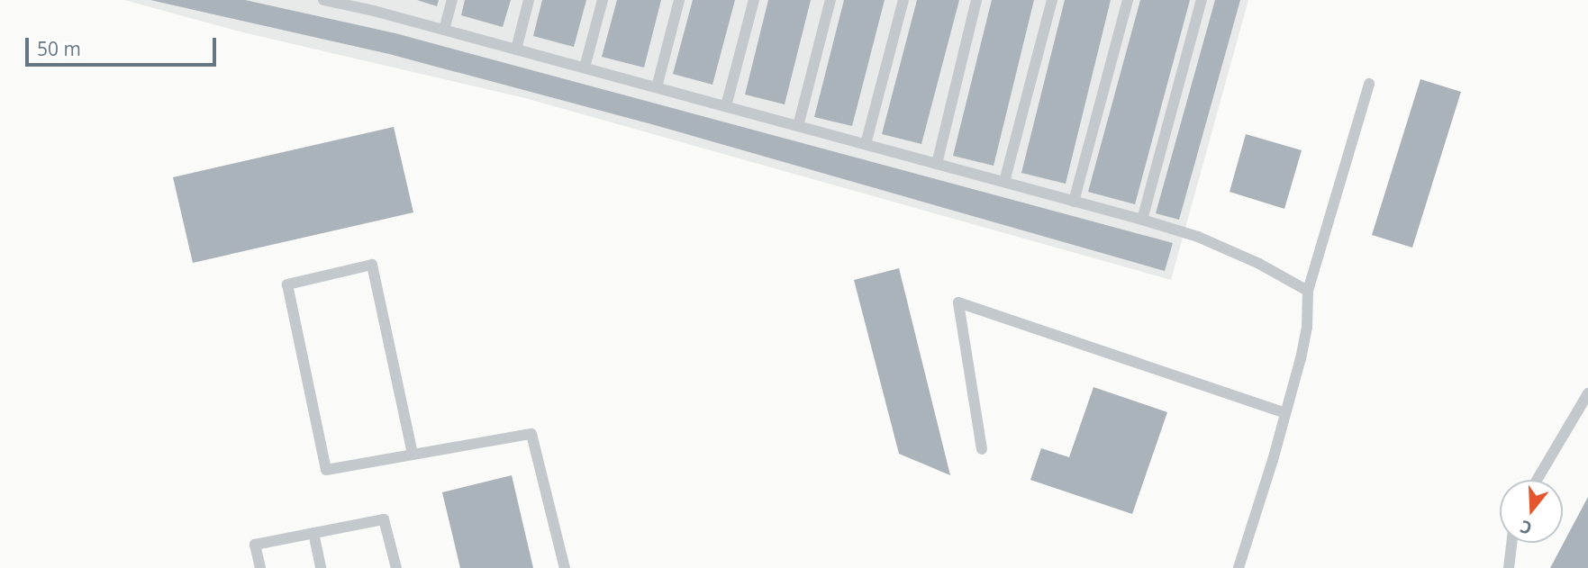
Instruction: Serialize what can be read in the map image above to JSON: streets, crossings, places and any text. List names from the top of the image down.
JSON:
{
  "scale_bar": "50 m",
  "north": "bottom"
}
